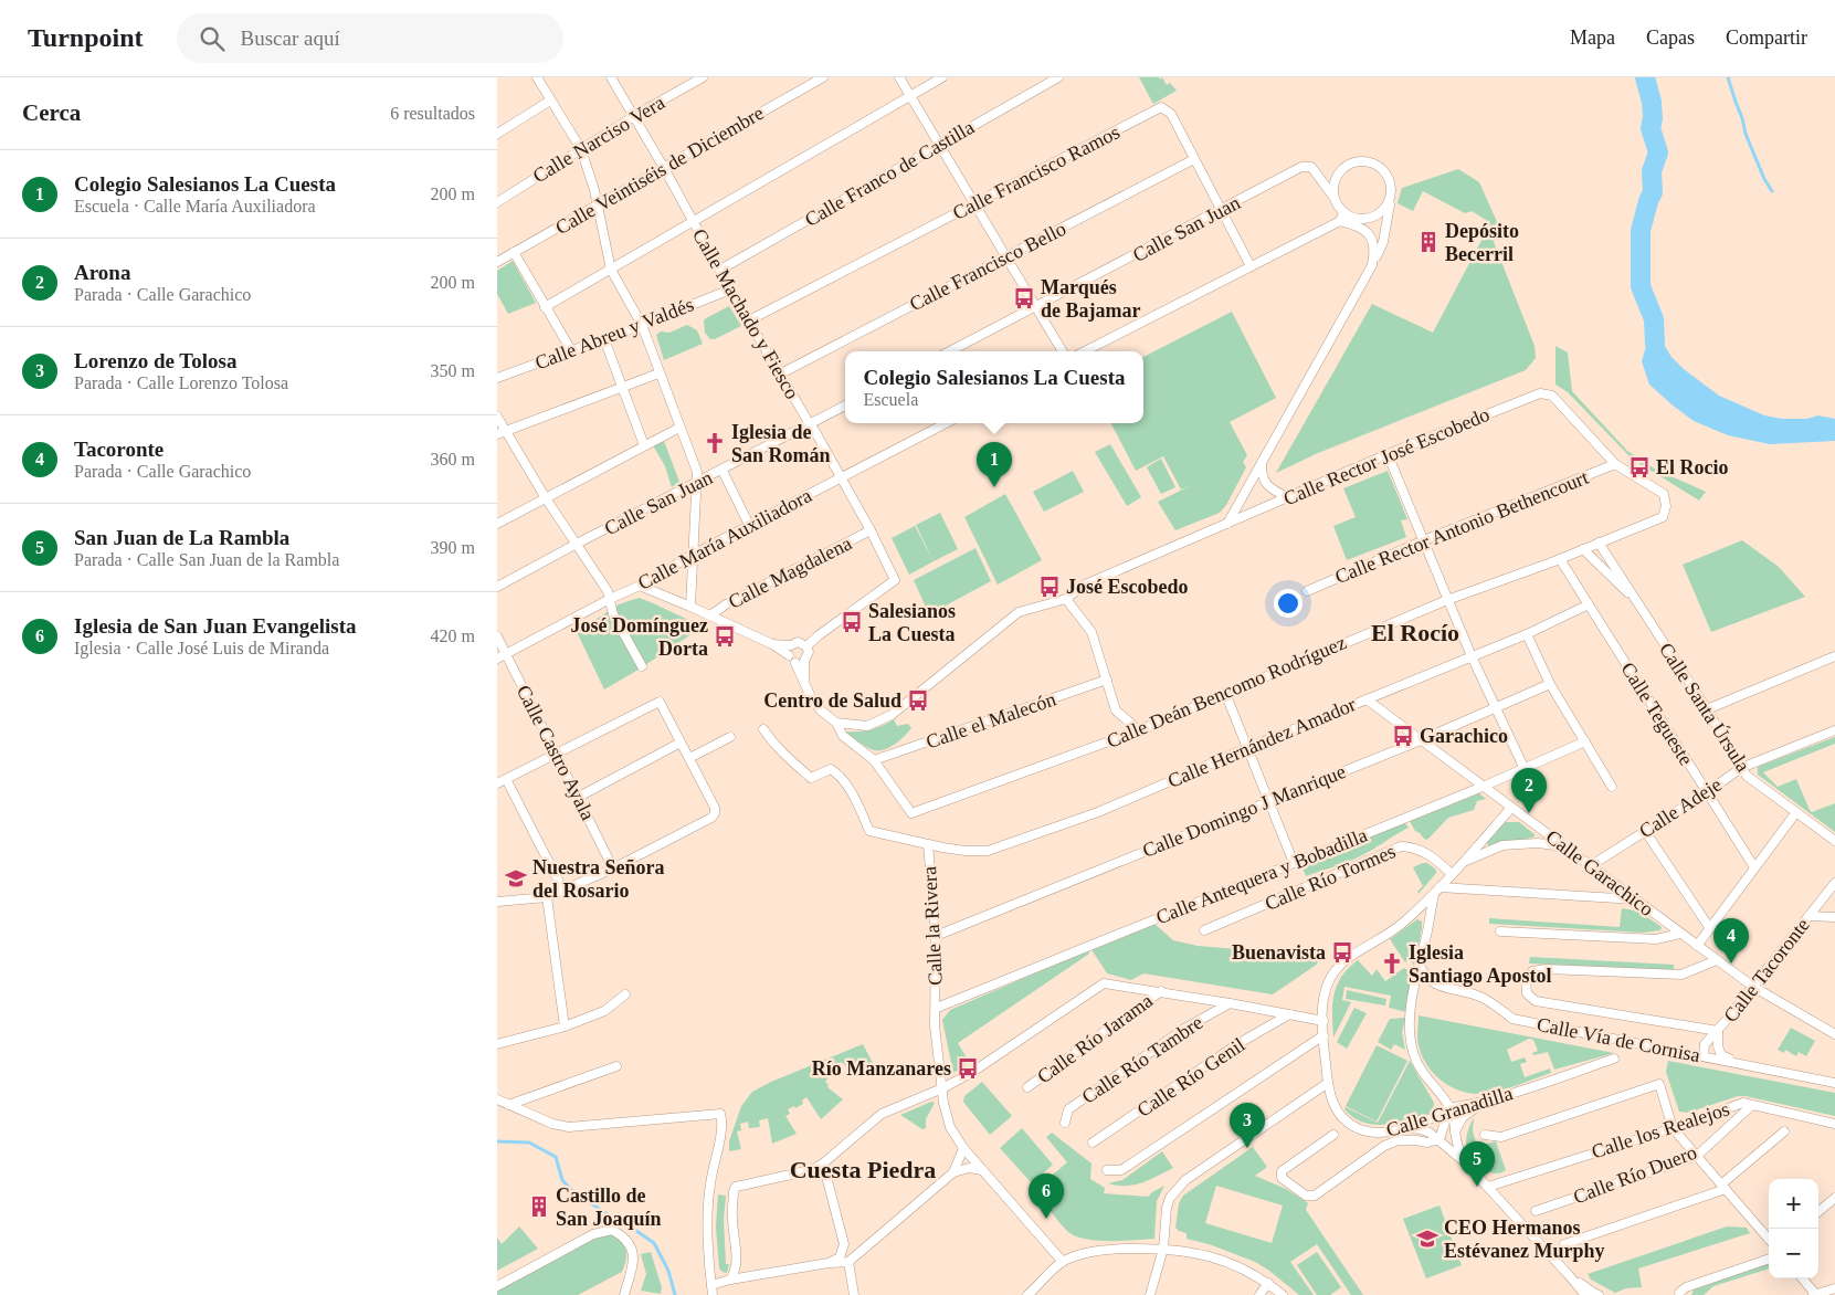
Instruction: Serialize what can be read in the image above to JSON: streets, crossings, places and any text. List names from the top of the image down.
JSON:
{
  "streets": {
    "street": [
      "Calle Narciso Vera",
      "Calle Veintiséis de Diciembre",
      "Calle Francisco Ramos",
      "Calle Franco de Castilla",
      "Calle San Juan",
      "Calle Francisco Bello",
      "Calle Machado y Fiesco",
      "Calle Abreu y Valdés",
      "Calle Rector José Escobedo",
      "Calle Rector Antonio Bethencourt",
      "Calle María Auxiliadora",
      "Calle Magdalena",
      "Calle Deán Bencomo Rodríguez",
      "Calle Santa Úrsula",
      "Calle Tegueste",
      "Calle el Malecón",
      "Calle Hernández Amador",
      "Calle Castro Ayala",
      "Calle Adeje",
      "Calle Domingo J Manrique",
      "Calle Garachico",
      "Calle Antequera y Bobadilla",
      "Calle Río Tormes",
      "Calle la Rivera",
      "Calle Tacoronte",
      "Calle Río Jarama",
      "Calle Vía de Cornisa",
      "Calle Río Tambre",
      "Calle Río Genil",
      "Calle Granadilla",
      "Calle los Realejos",
      "Calle Río Duero"
    ]
  },
  "crossings": [
    ["Calle Narciso Vera", "Calle Machado y Fiesco"],
    ["Calle Veintiséis de Diciembre", "Calle Machado y Fiesco"],
    ["Calle Francisco Ramos", "Calle San Juan"],
    ["Calle Francisco Ramos", "Calle Francisco Bello"],
    ["Calle Francisco Ramos", "Calle Machado y Fiesco"],
    ["Calle Franco de Castilla", "Calle Machado y Fiesco"],
    ["Calle San Juan", "Calle Machado y Fiesco"],
    ["Calle Francisco Bello", "Calle Machado y Fiesco"],
    ["Calle Machado y Fiesco", "Calle Abreu y Valdés"],
    ["Calle Machado y Fiesco", "Calle María Auxiliadora"],
    ["Calle Machado y Fiesco", "Calle Magdalena"],
    ["Calle Rector José Escobedo", "Calle Rector Antonio Bethencourt"],
    ["Calle Rector José Escobedo", "Calle Deán Bencomo Rodríguez"],
    ["Calle María Auxiliadora", "Calle Castro Ayala"],
    ["Calle Deán Bencomo Rodríguez", "Calle Santa Úrsula"],
    ["Calle Deán Bencomo Rodríguez", "Calle Tegueste"],
    ["Calle Deán Bencomo Rodríguez", "Calle el Malecón"],
    ["Calle Santa Úrsula", "Calle Adeje"],
    ["Calle Tegueste", "Calle Hernández Amador"],
    ["Calle Tegueste", "Calle Adeje"],
    ["Calle Hernández Amador", "Calle Garachico"],
    ["Calle Hernández Amador", "Calle la Rivera"],
    ["Calle Adeje", "Calle Garachico"],
    ["Calle Domingo J Manrique", "Calle Garachico"],
    ["Calle Domingo J Manrique", "Calle la Rivera"],
    ["Calle Garachico", "Calle Antequera y Bobadilla"],
    ["Calle Garachico", "Calle Tacoronte"],
    ["Calle Garachico", "Calle Granadilla"],
    ["Calle Antequera y Bobadilla", "Calle la Rivera"],
    ["Calle Río Tormes", "Calle Granadilla"],
    ["Calle Tacoronte", "Calle Vía de Cornisa"],
    ["Calle los Realejos", "Calle Río Duero"]
  ],
  "districts": ["El Rocío", "Cuesta Piedra"],
  "places": {
    "building": ["Depósito Becerril", "Castillo de San Joaquín"],
    "bus stop": [
      "Marqués de Bajamar",
      "El Rocio",
      "José Escobedo",
      "Salesianos La Cuesta",
      "José Domínguez Dorta",
      "Centro de Salud",
      "Garachico",
      "Buenavista",
      "Río Manzanares"
    ],
    "church": ["Iglesia de San Román", "Iglesia Santiago Apostol"],
    "school or university": ["Nuestra Señora del Rosario", "CEO Hermanos Estévanez Murphy"]
  },
  "page": {
    "header": "Turnpoint",
    "search": "Buscar aquí",
    "nav": ["Mapa", "Capas", "Compartir"],
    "heading": ["Cerca", "6 resultados"],
    "list": [
      {
        "mark": "1",
        "name": "Colegio Salesianos La Cuesta",
        "note": "Escuela · Calle María Auxiliadora",
        "value": "200 m"
      },
      {
        "mark": "2",
        "name": "Arona",
        "note": "Parada · Calle Garachico",
        "value": "200 m"
      },
      {
        "mark": "3",
        "name": "Lorenzo de Tolosa",
        "note": "Parada · Calle Lorenzo Tolosa",
        "value": "350 m"
      },
      {
        "mark": "4",
        "name": "Tacoronte",
        "note": "Parada · Calle Garachico",
        "value": "360 m"
      },
      {
        "mark": "5",
        "name": "San Juan de La Rambla",
        "note": "Parada · Calle San Juan de la Rambla",
        "value": "390 m"
      },
      {
        "mark": "6",
        "name": "Iglesia de San Juan Evangelista",
        "note": "Iglesia · Calle José Luis de Miranda",
        "value": "420 m"
      }
    ],
    "popup": ["Colegio Salesianos La Cuesta", "Escuela"],
    "pins": [
      "1",
      "2",
      "4",
      "3",
      "5",
      "6"
    ],
    "map_buttons": ["+", "−"]
  }
}
